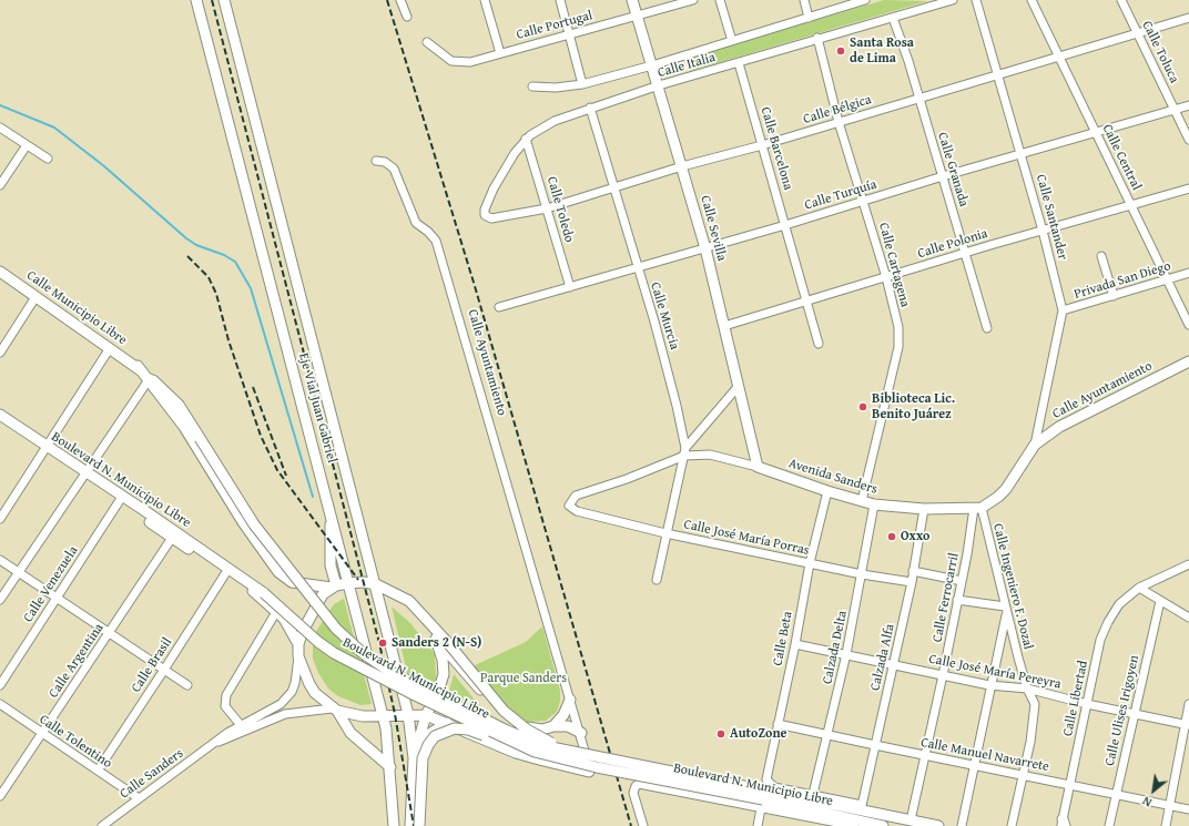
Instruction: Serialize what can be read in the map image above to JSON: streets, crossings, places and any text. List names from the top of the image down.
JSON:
{
  "streets": {
    "main road": [
      "Calle Sevilla",
      "Calle Municipio Libre",
      "Calle Ayuntamiento",
      "Eje Vial Juan Gabriel",
      "Avenida Sanders",
      "Boulevard N. Municipio Libre"
    ],
    "street": [
      "Calle Portugal",
      "Calle Toluca",
      "Calle Italia",
      "Calle Bélgica",
      "Calle Barcelona",
      "Calle Central",
      "Calle Granada",
      "Calle Turquía",
      "Calle Toledo",
      "Calle Santander",
      "Calle Polonia",
      "Calle Cartagena",
      "Privada San Diego",
      "Calle Murcia",
      "Calle José María Porras",
      "Calle Venezuela",
      "Calle Ingeniero F. Dozal",
      "Calle Ferrocarril",
      "Calle Beta",
      "Calzada Delta",
      "Calzada Alfa",
      "Calle Argentina",
      "Calle Brasil",
      "Calle José María Pereyra",
      "Calle Libertad",
      "Calle Ulises Irigoyen",
      "Calle Tolentino",
      "Calle Manuel Navarrete",
      "Calle Sanders"
    ]
  },
  "crossings": [
    ["Calle Portugal", "Calle Sevilla"],
    ["Calle Toluca", "Calle Bélgica"],
    ["Calle Toluca", "Calle Turquía"],
    ["Calle Italia", "Calle Bélgica"],
    ["Calle Italia", "Calle Barcelona"],
    ["Calle Italia", "Calle Granada"],
    ["Calle Italia", "Calle Toledo"],
    ["Calle Italia", "Calle Sevilla"],
    ["Calle Italia", "Calle Cartagena"],
    ["Calle Italia", "Calle Murcia"],
    ["Calle Bélgica", "Calle Barcelona"],
    ["Calle Bélgica", "Calle Central"],
    ["Calle Bélgica", "Calle Granada"],
    ["Calle Bélgica", "Calle Toledo"],
    ["Calle Bélgica", "Calle Santander"],
    ["Calle Bélgica", "Calle Sevilla"],
    ["Calle Bélgica", "Calle Cartagena"],
    ["Calle Bélgica", "Calle Murcia"],
    ["Calle Barcelona", "Calle Turquía"],
    ["Calle Barcelona", "Calle Polonia"],
    ["Calle Central", "Calle Turquía"],
    ["Calle Central", "Calle Polonia"],
    ["Calle Central", "Privada San Diego"],
    ["Calle Granada", "Calle Turquía"],
    ["Calle Granada", "Calle Polonia"],
    ["Calle Turquía", "Calle Toledo"],
    ["Calle Turquía", "Calle Santander"],
    ["Calle Turquía", "Calle Sevilla"],
    ["Calle Turquía", "Calle Cartagena"],
    ["Calle Turquía", "Calle Murcia"],
    ["Calle Santander", "Calle Polonia"],
    ["Calle Santander", "Privada San Diego"],
    ["Calle Santander", "Calle Ayuntamiento"],
    ["Calle Sevilla", "Calle Polonia"],
    ["Calle Sevilla", "Avenida Sanders"],
    ["Calle Polonia", "Calle Cartagena"],
    ["Calle Cartagena", "Avenida Sanders"],
    ["Calle Municipio Libre", "Boulevard N. Municipio Libre"],
    ["Calle Murcia", "Calle José María Porras"],
    ["Calle Ayuntamiento", "Avenida Sanders"],
    ["Calle Ayuntamiento", "Calle Ingeniero F. Dozal"],
    ["Calle Ayuntamiento", "Calle Ferrocarril"],
    ["Avenida Sanders", "Calle Ingeniero F. Dozal"],
    ["Avenida Sanders", "Calle Ferrocarril"],
    ["Avenida Sanders", "Calle Beta"],
    ["Avenida Sanders", "Calzada Delta"],
    ["Avenida Sanders", "Calzada Alfa"],
    ["Boulevard N. Municipio Libre", "Calle Venezuela"],
    ["Boulevard N. Municipio Libre", "Calle Ferrocarril"],
    ["Boulevard N. Municipio Libre", "Calle Beta"],
    ["Boulevard N. Municipio Libre", "Calzada Alfa"],
    ["Calle José María Porras", "Calle Beta"],
    ["Calle José María Porras", "Calzada Delta"],
    ["Calle José María Porras", "Calzada Alfa"],
    ["Calle Ingeniero F. Dozal", "Calle Ferrocarril"],
    ["Calle Ingeniero F. Dozal", "Calle José María Pereyra"],
    ["Calle Ingeniero F. Dozal", "Calle Manuel Navarrete"],
    ["Calle Ferrocarril", "Calle José María Pereyra"],
    ["Calle Ferrocarril", "Calle Manuel Navarrete"],
    ["Calle Beta", "Calle José María Pereyra"],
    ["Calle Beta", "Calle Manuel Navarrete"],
    ["Calzada Delta", "Calle José María Pereyra"],
    ["Calzada Delta", "Calle Manuel Navarrete"],
    ["Calzada Alfa", "Calle José María Pereyra"],
    ["Calzada Alfa", "Calle Manuel Navarrete"],
    ["Calle Argentina", "Calle Tolentino"],
    ["Calle Brasil", "Calle Tolentino"],
    ["Calle José María Pereyra", "Calle Libertad"],
    ["Calle José María Pereyra", "Calle Ulises Irigoyen"],
    ["Calle Libertad", "Calle Manuel Navarrete"],
    ["Calle Ulises Irigoyen", "Calle Manuel Navarrete"],
    ["Calle Tolentino", "Calle Sanders"]
  ],
  "parks": ["Parque Sanders"],
  "places": [
    "Santa Rosa de Lima",
    "Biblioteca Lic. Benito Juárez",
    "Oxxo",
    "Sanders 2 (N-S)",
    "AutoZone"
  ],
  "north": "bottom left"
}
